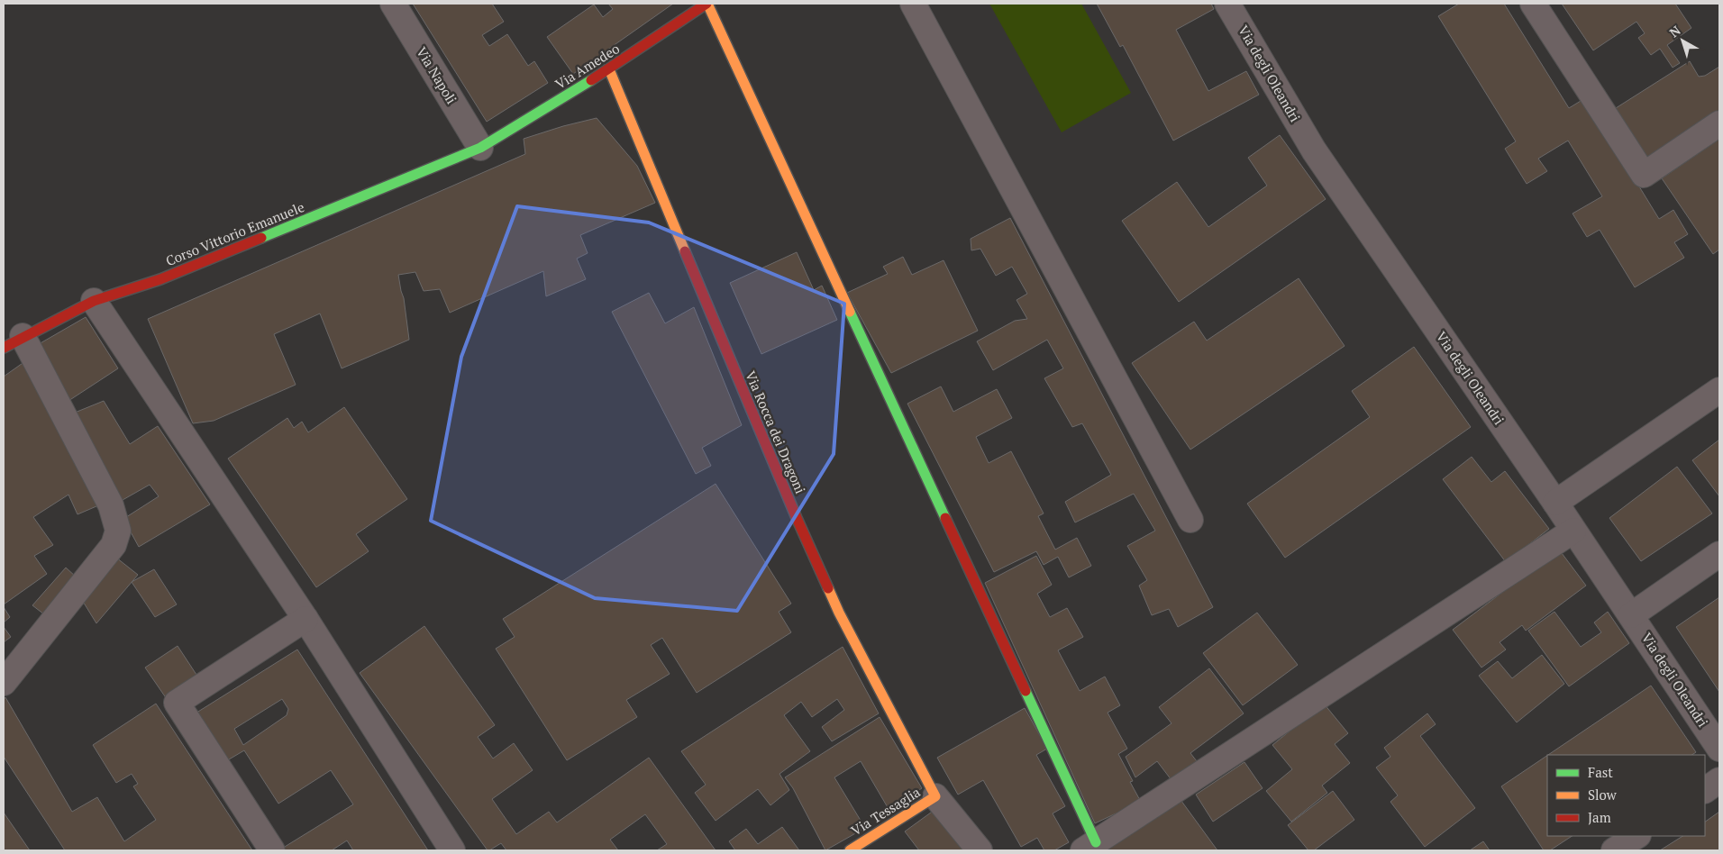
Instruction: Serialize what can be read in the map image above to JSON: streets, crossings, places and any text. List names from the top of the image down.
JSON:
{
  "streets": {
    "street": [
      "Via Amedeo",
      "Via degli Oleandri",
      "Via Napoli",
      "Corso Vittorio Emanuele",
      "Via Rocca dei Dragoni",
      "Via Tessaglia"
    ]
  },
  "crossings": [
    ["Via Amedeo", "Via Napoli"],
    ["Via Amedeo", "Corso Vittorio Emanuele"],
    ["Via Amedeo", "Via Rocca dei Dragoni"],
    ["Via Napoli", "Corso Vittorio Emanuele"],
    ["Via Rocca dei Dragoni", "Via Tessaglia"]
  ],
  "legend": ["Fast", "Slow", "Jam"],
  "north": "top left"
}
